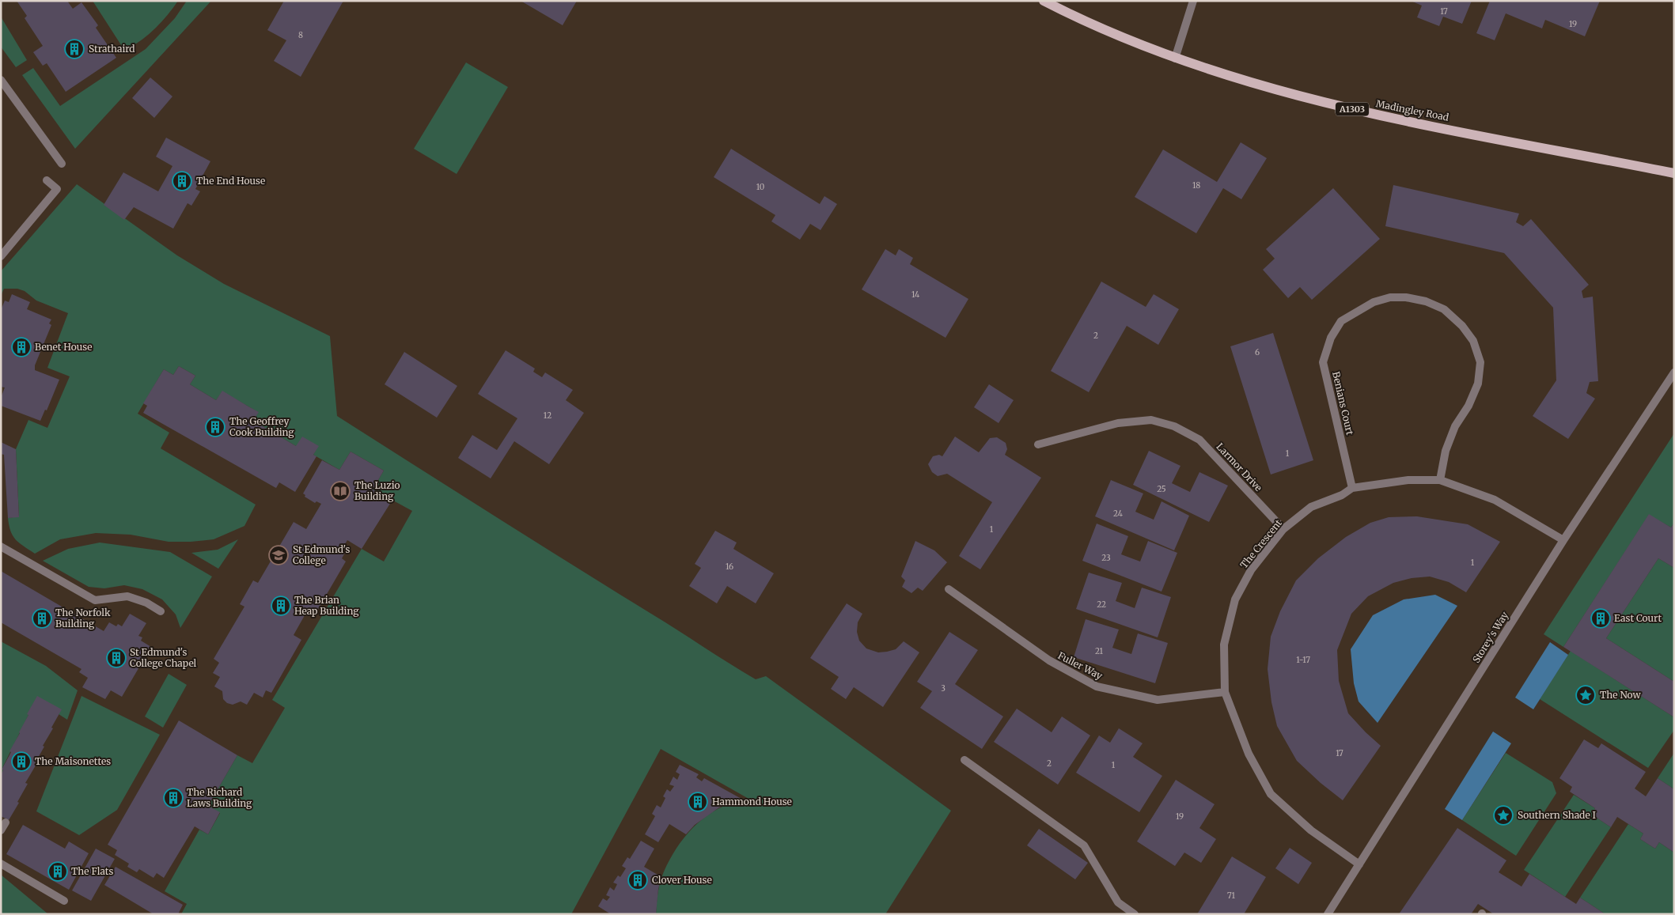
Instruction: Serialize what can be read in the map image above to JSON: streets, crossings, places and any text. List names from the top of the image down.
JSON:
{
  "streets": {
    "main road": ["A1303", "Madingley Road"],
    "street": [
      "Benians Court",
      "Larmor Drive",
      "The Crescent",
      "Storey's Way",
      "Fuller Way"
    ]
  },
  "crossings": [
    ["Benians Court", "The Crescent"],
    ["Larmor Drive", "The Crescent"],
    ["The Crescent", "Storey's Way"],
    ["The Crescent", "Fuller Way"]
  ],
  "places": {
    "building": [
      "Strathaird",
      "The End House",
      "Benet House",
      "The Geoffrey Cook Building",
      "The Brian Heap Building",
      "The Norfolk Building",
      "East Court",
      "St Edmund's College Chapel",
      "The Maisonettes",
      "The Richard Laws Building",
      "Hammond House",
      "The Flats",
      "Clover House"
    ],
    "library": ["The Luzio Building"],
    "school or university": ["St Edmund's College"],
    "place": ["The Now", "Southern Shade I"]
  },
  "house_numbers": [
    "17",
    "19",
    "8",
    "18",
    "10",
    "14",
    "2",
    "6",
    "12",
    "1",
    "25",
    "24",
    "1",
    "23",
    "1",
    "16",
    "22",
    "21",
    "1-17",
    "3",
    "17",
    "2",
    "1",
    "19",
    "71"
  ]
}
